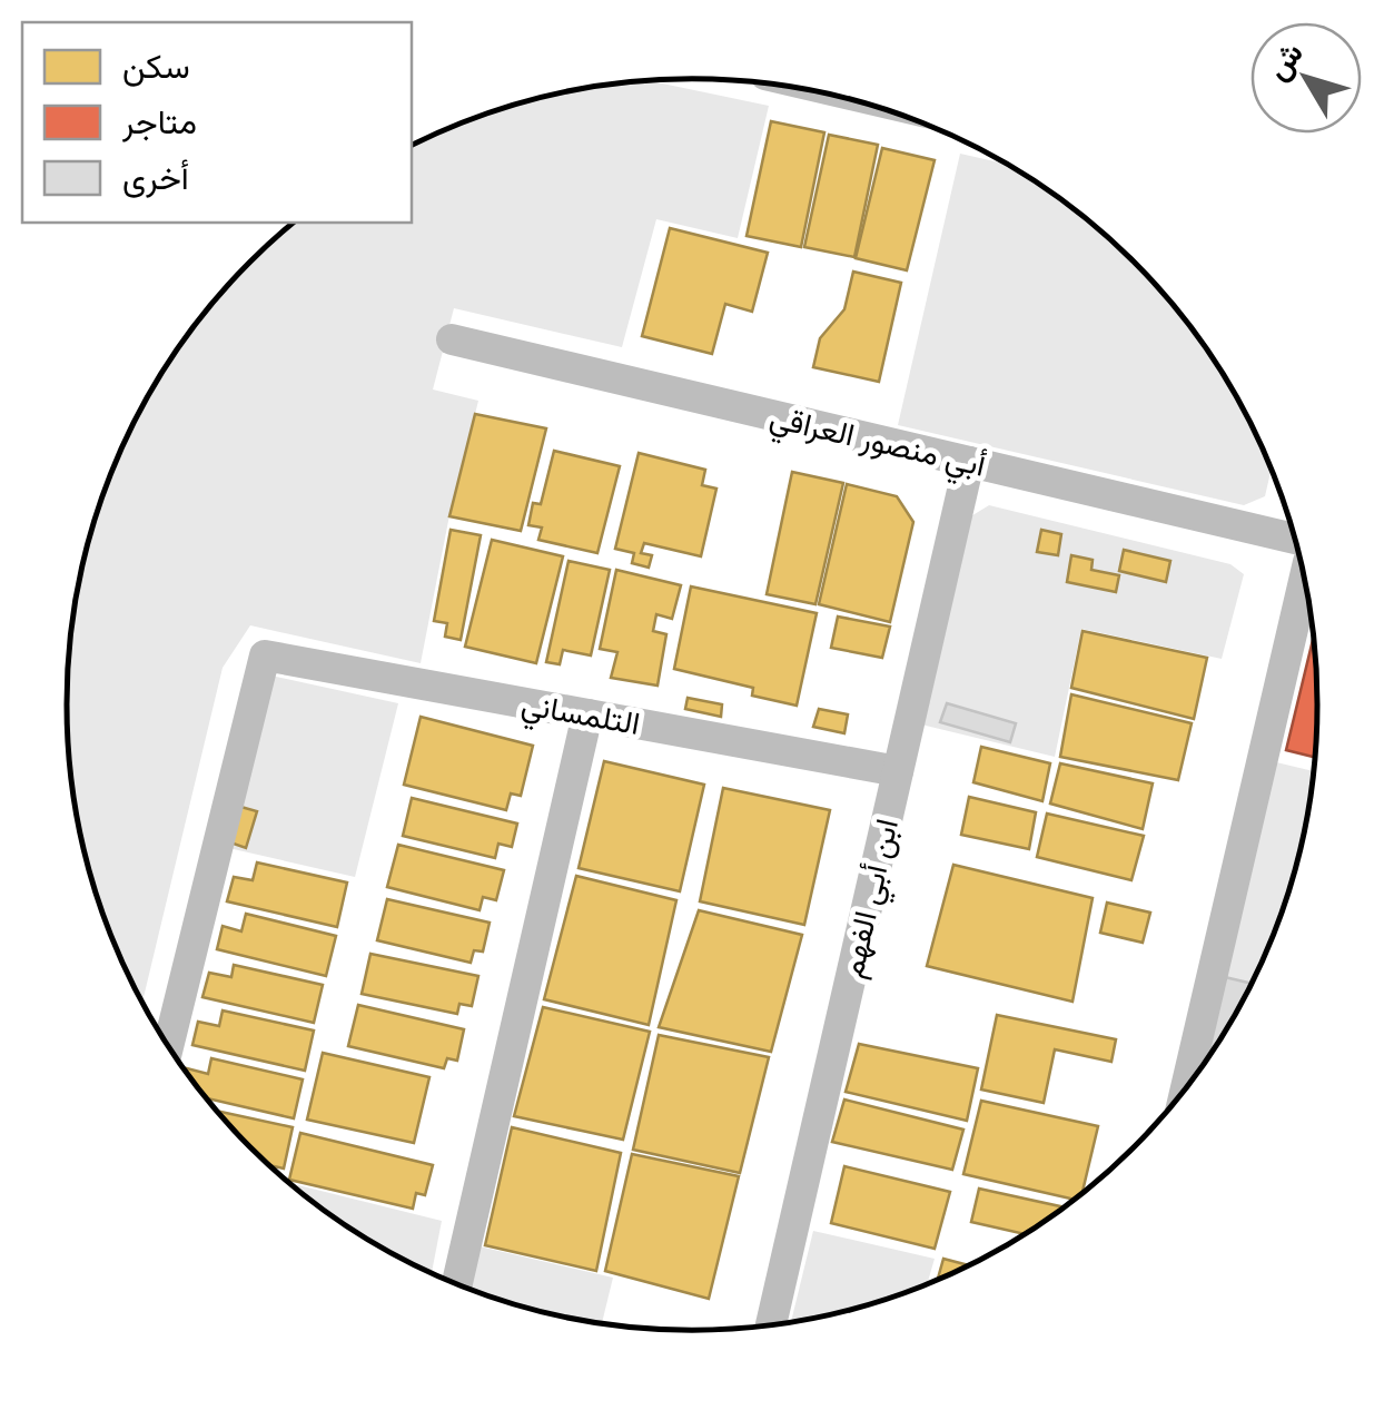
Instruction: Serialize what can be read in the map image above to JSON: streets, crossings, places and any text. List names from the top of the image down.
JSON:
{
  "streets": {
    "street": ["أبي منصور العراقي", "التلمساني", "ابن أبي الفهم"]
  },
  "crossings": [
    ["أبي منصور العراقي", "ابن أبي الفهم"],
    ["التلمساني", "ابن أبي الفهم"]
  ],
  "legend": ["سكن", "متاجر", "أخرى"],
  "north": "top left"
}
